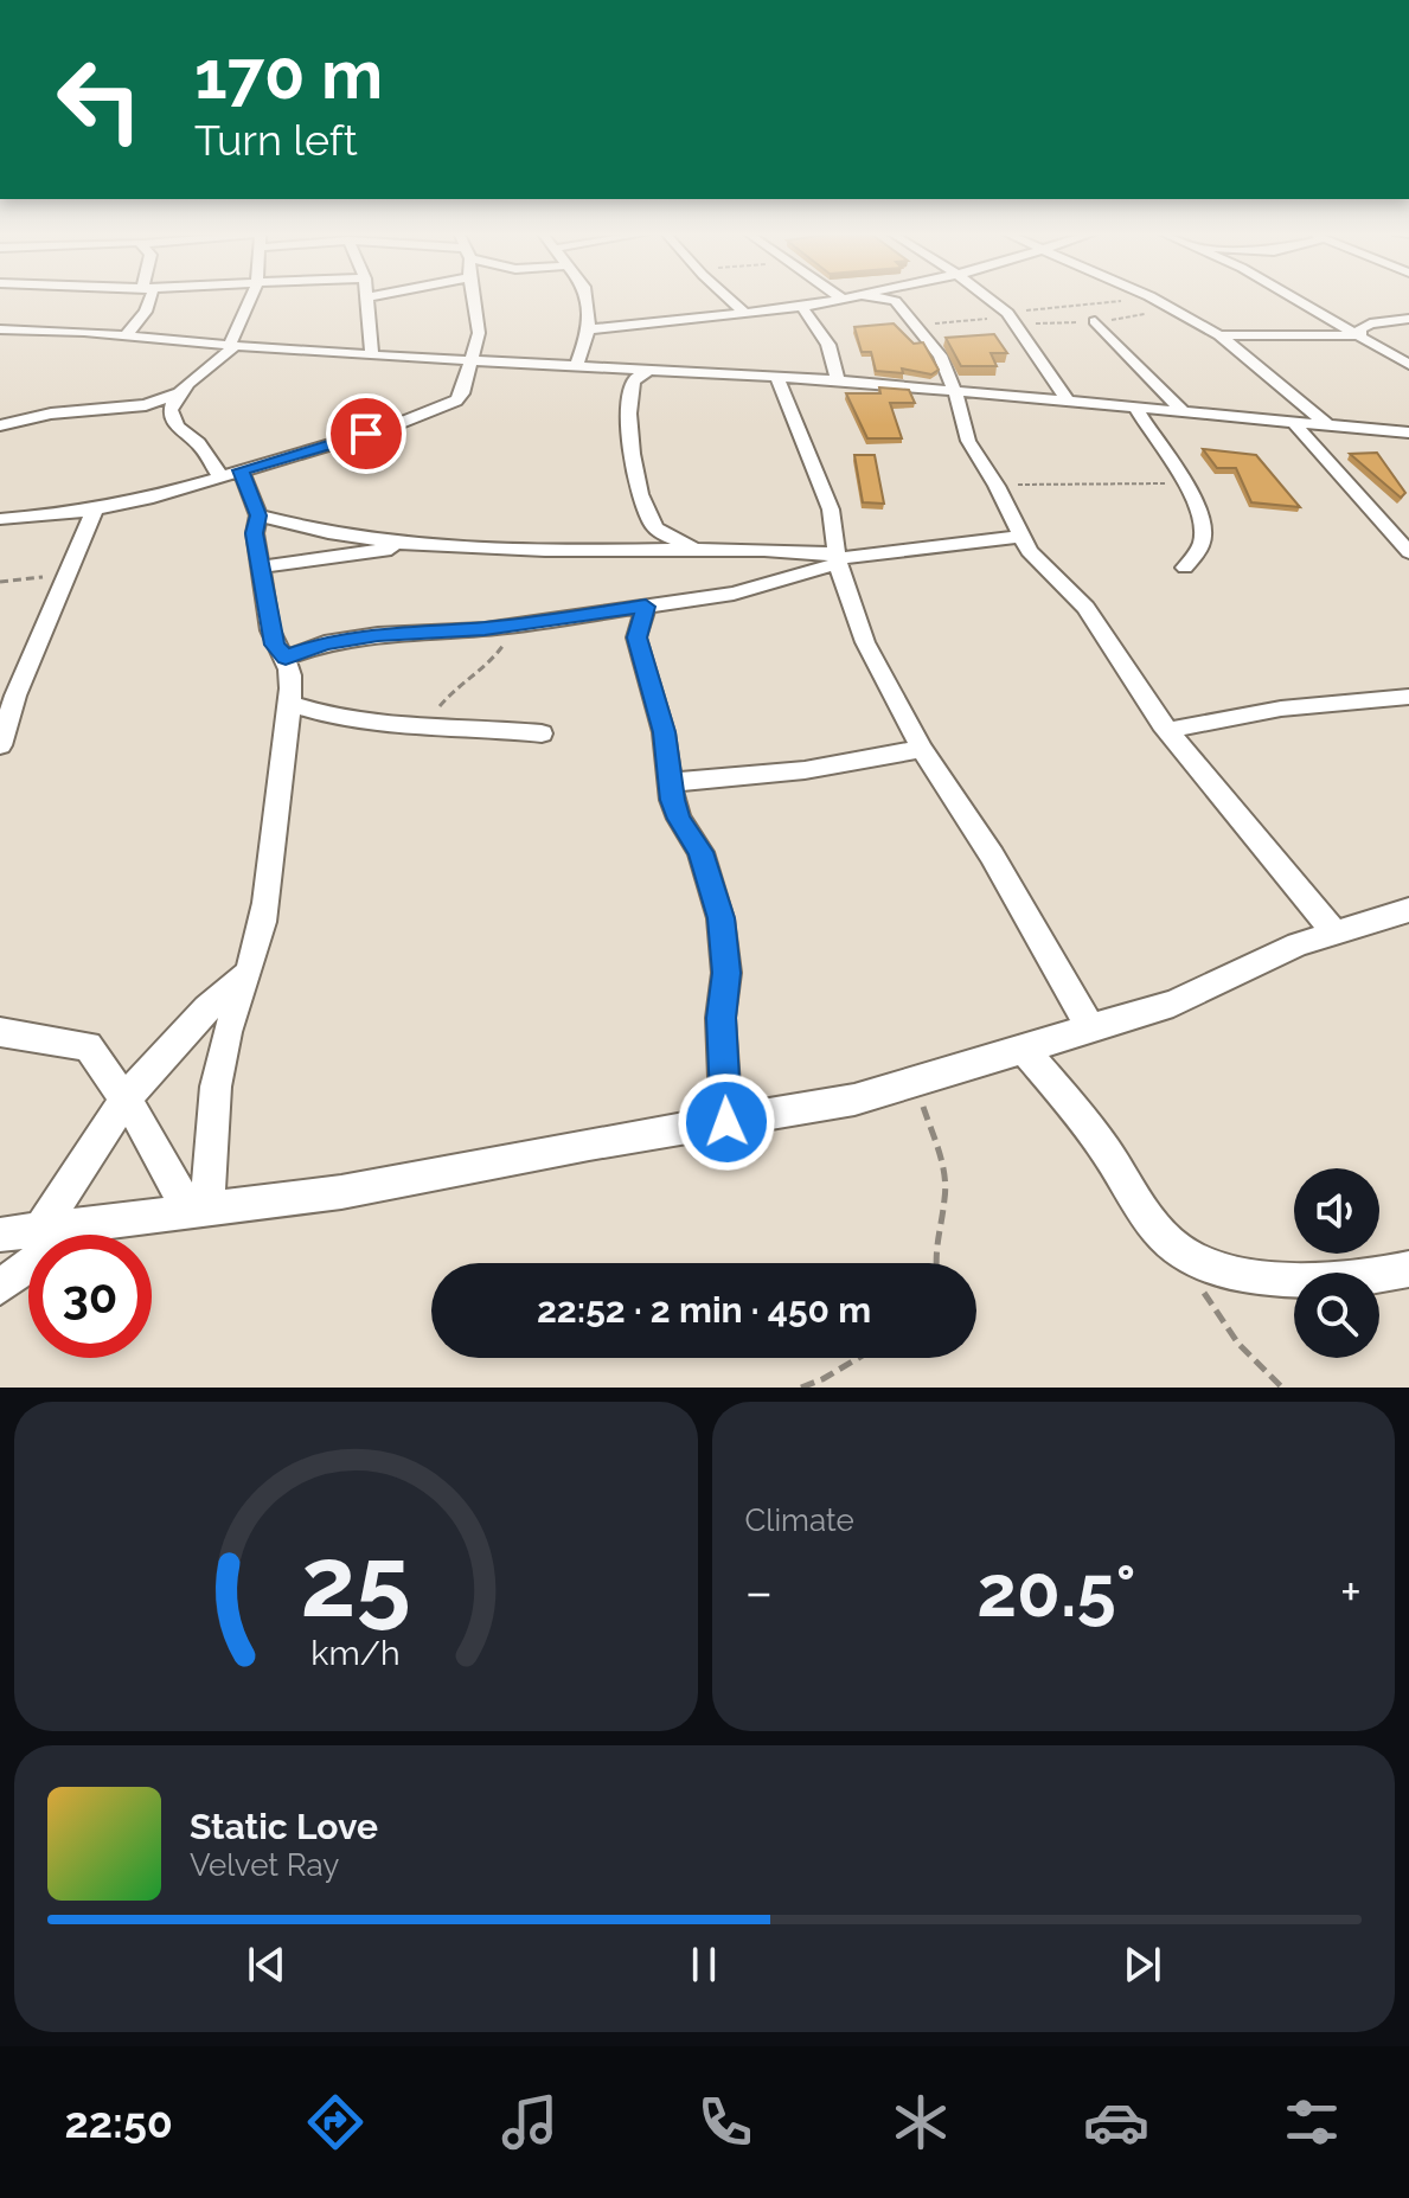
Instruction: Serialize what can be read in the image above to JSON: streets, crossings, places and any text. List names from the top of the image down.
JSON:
{
  "page": {
    "turn": ["170 m", "Turn left"],
    "limit": "30",
    "trip": "22:52 · 2 min · 450 m",
    "tile": "Climate",
    "heat": ["−", "20.5°", "+"],
    "song": ["Static Love", "Velvet Ray"],
    "tabs": "22:50",
    "gauge": ["25", "km/h"]
  }
}
